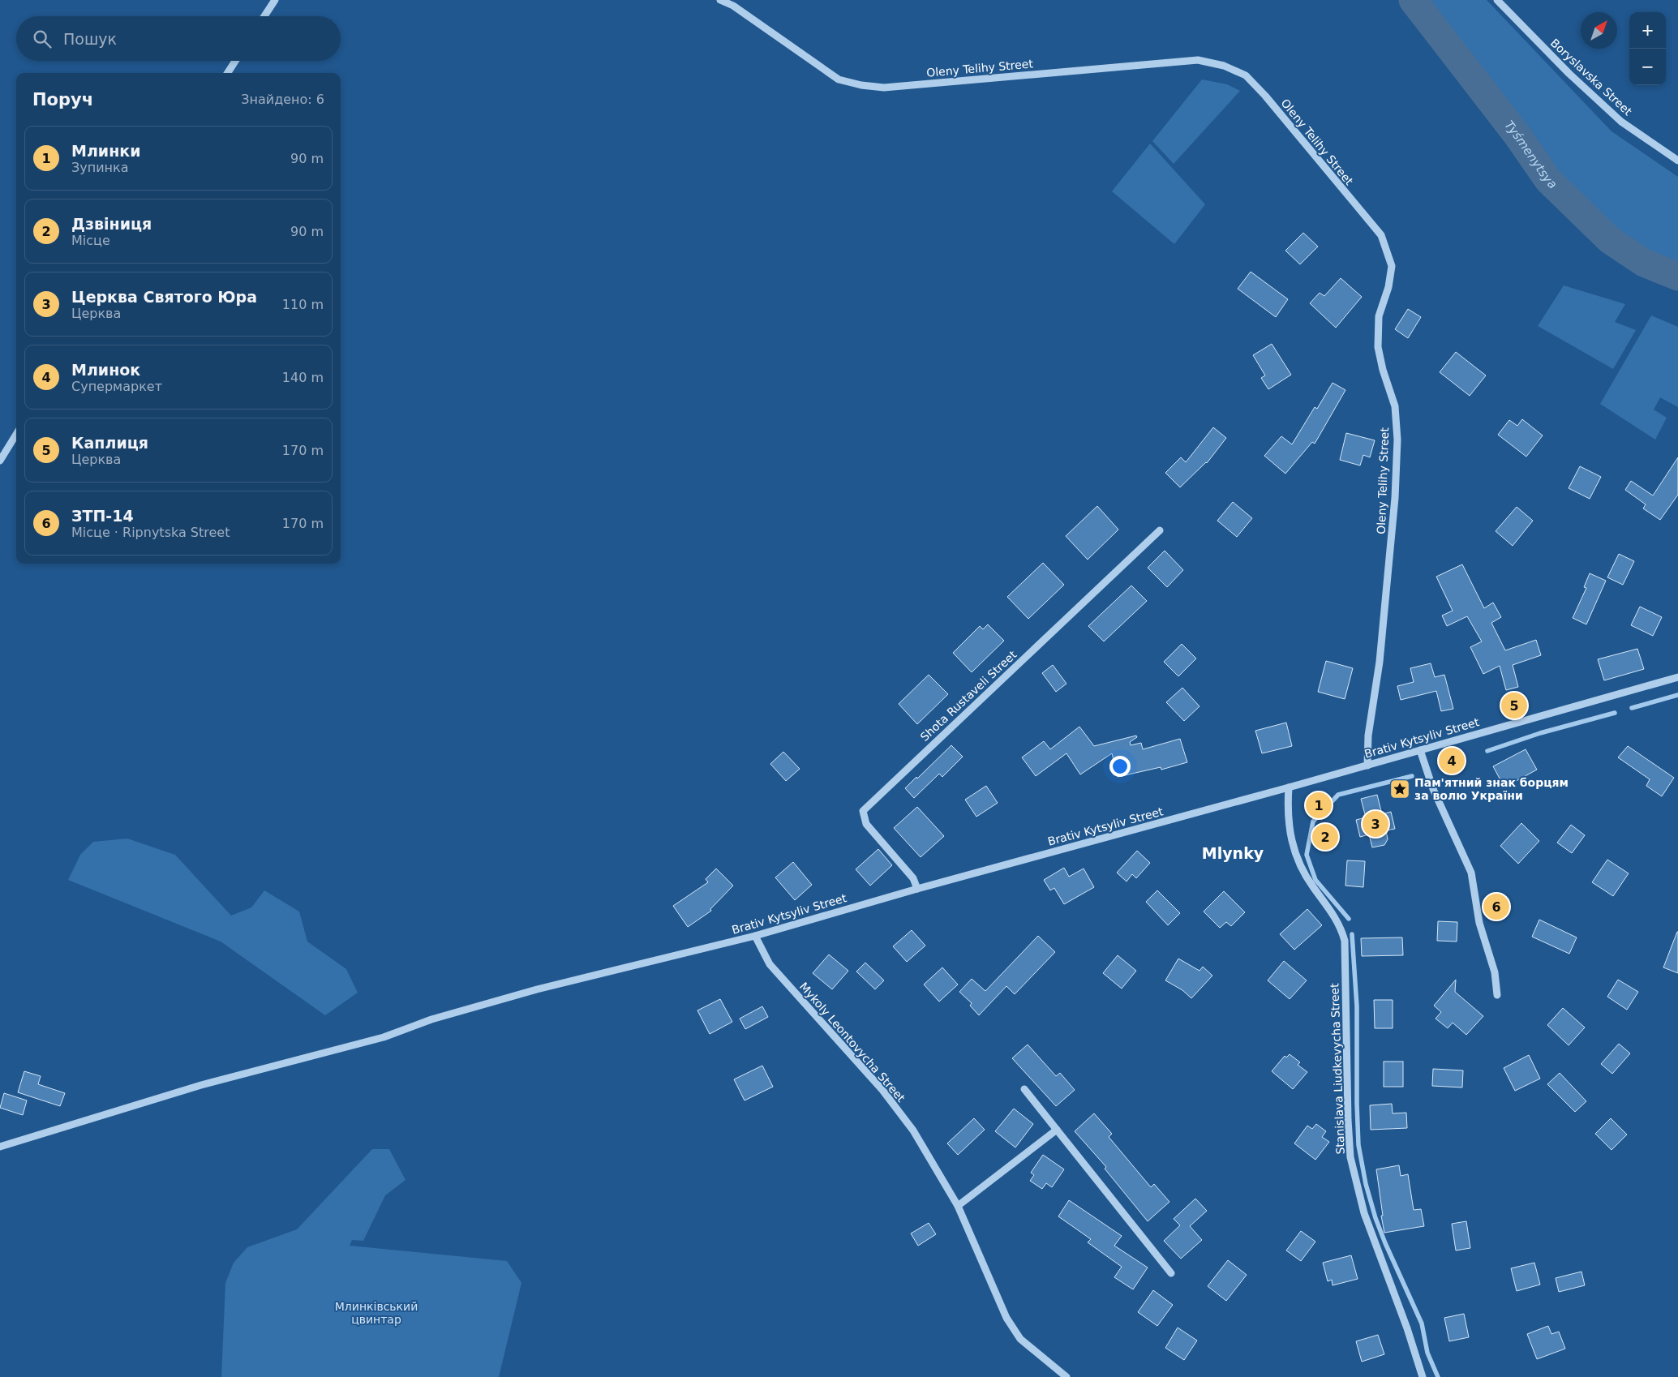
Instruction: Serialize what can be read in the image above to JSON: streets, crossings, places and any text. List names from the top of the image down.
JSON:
{
  "streets": {
    "street": [
      "Oleny Telihy Street",
      "Boryslavska Street",
      "Shota Rustaveli Street",
      "Brativ Kytsyliv Street",
      "Mykoly Leontovycha Street",
      "Stanislava Liudkevycha Street"
    ]
  },
  "crossings": [
    ["Oleny Telihy Street", "Brativ Kytsyliv Street"],
    ["Shota Rustaveli Street", "Brativ Kytsyliv Street"],
    ["Brativ Kytsyliv Street", "Mykoly Leontovycha Street"],
    ["Brativ Kytsyliv Street", "Stanislava Liudkevycha Street"]
  ],
  "districts": ["Mlynky"],
  "water": ["Tyśmenytsya"],
  "parks": ["Млинківський цвинтар"],
  "places": {
    "place": ["Пам'ятний знак борцям за волю України"]
  },
  "north": "top right",
  "page": {
    "map_buttons": ["+", "−"],
    "search": "Пошук",
    "heading": ["Поруч", "Знайдено: 6"],
    "list": [
      {
        "mark": "1",
        "name": "Млинки",
        "note": "Зупинка",
        "value": "90 m"
      },
      {
        "mark": "2",
        "name": "Дзвіниця",
        "note": "Місце",
        "value": "90 m"
      },
      {
        "mark": "3",
        "name": "Церква Святого Юра",
        "note": "Церква",
        "value": "110 m"
      },
      {
        "mark": "4",
        "name": "Млинок",
        "note": "Супермаркет",
        "value": "140 m"
      },
      {
        "mark": "5",
        "name": "Каплиця",
        "note": "Церква",
        "value": "170 m"
      },
      {
        "mark": "6",
        "name": "ЗТП-14",
        "note": "Місце · Ripnytska Street",
        "value": "170 m"
      }
    ],
    "pins": [
      "5",
      "4",
      "1",
      "3",
      "2",
      "6"
    ]
  }
}
